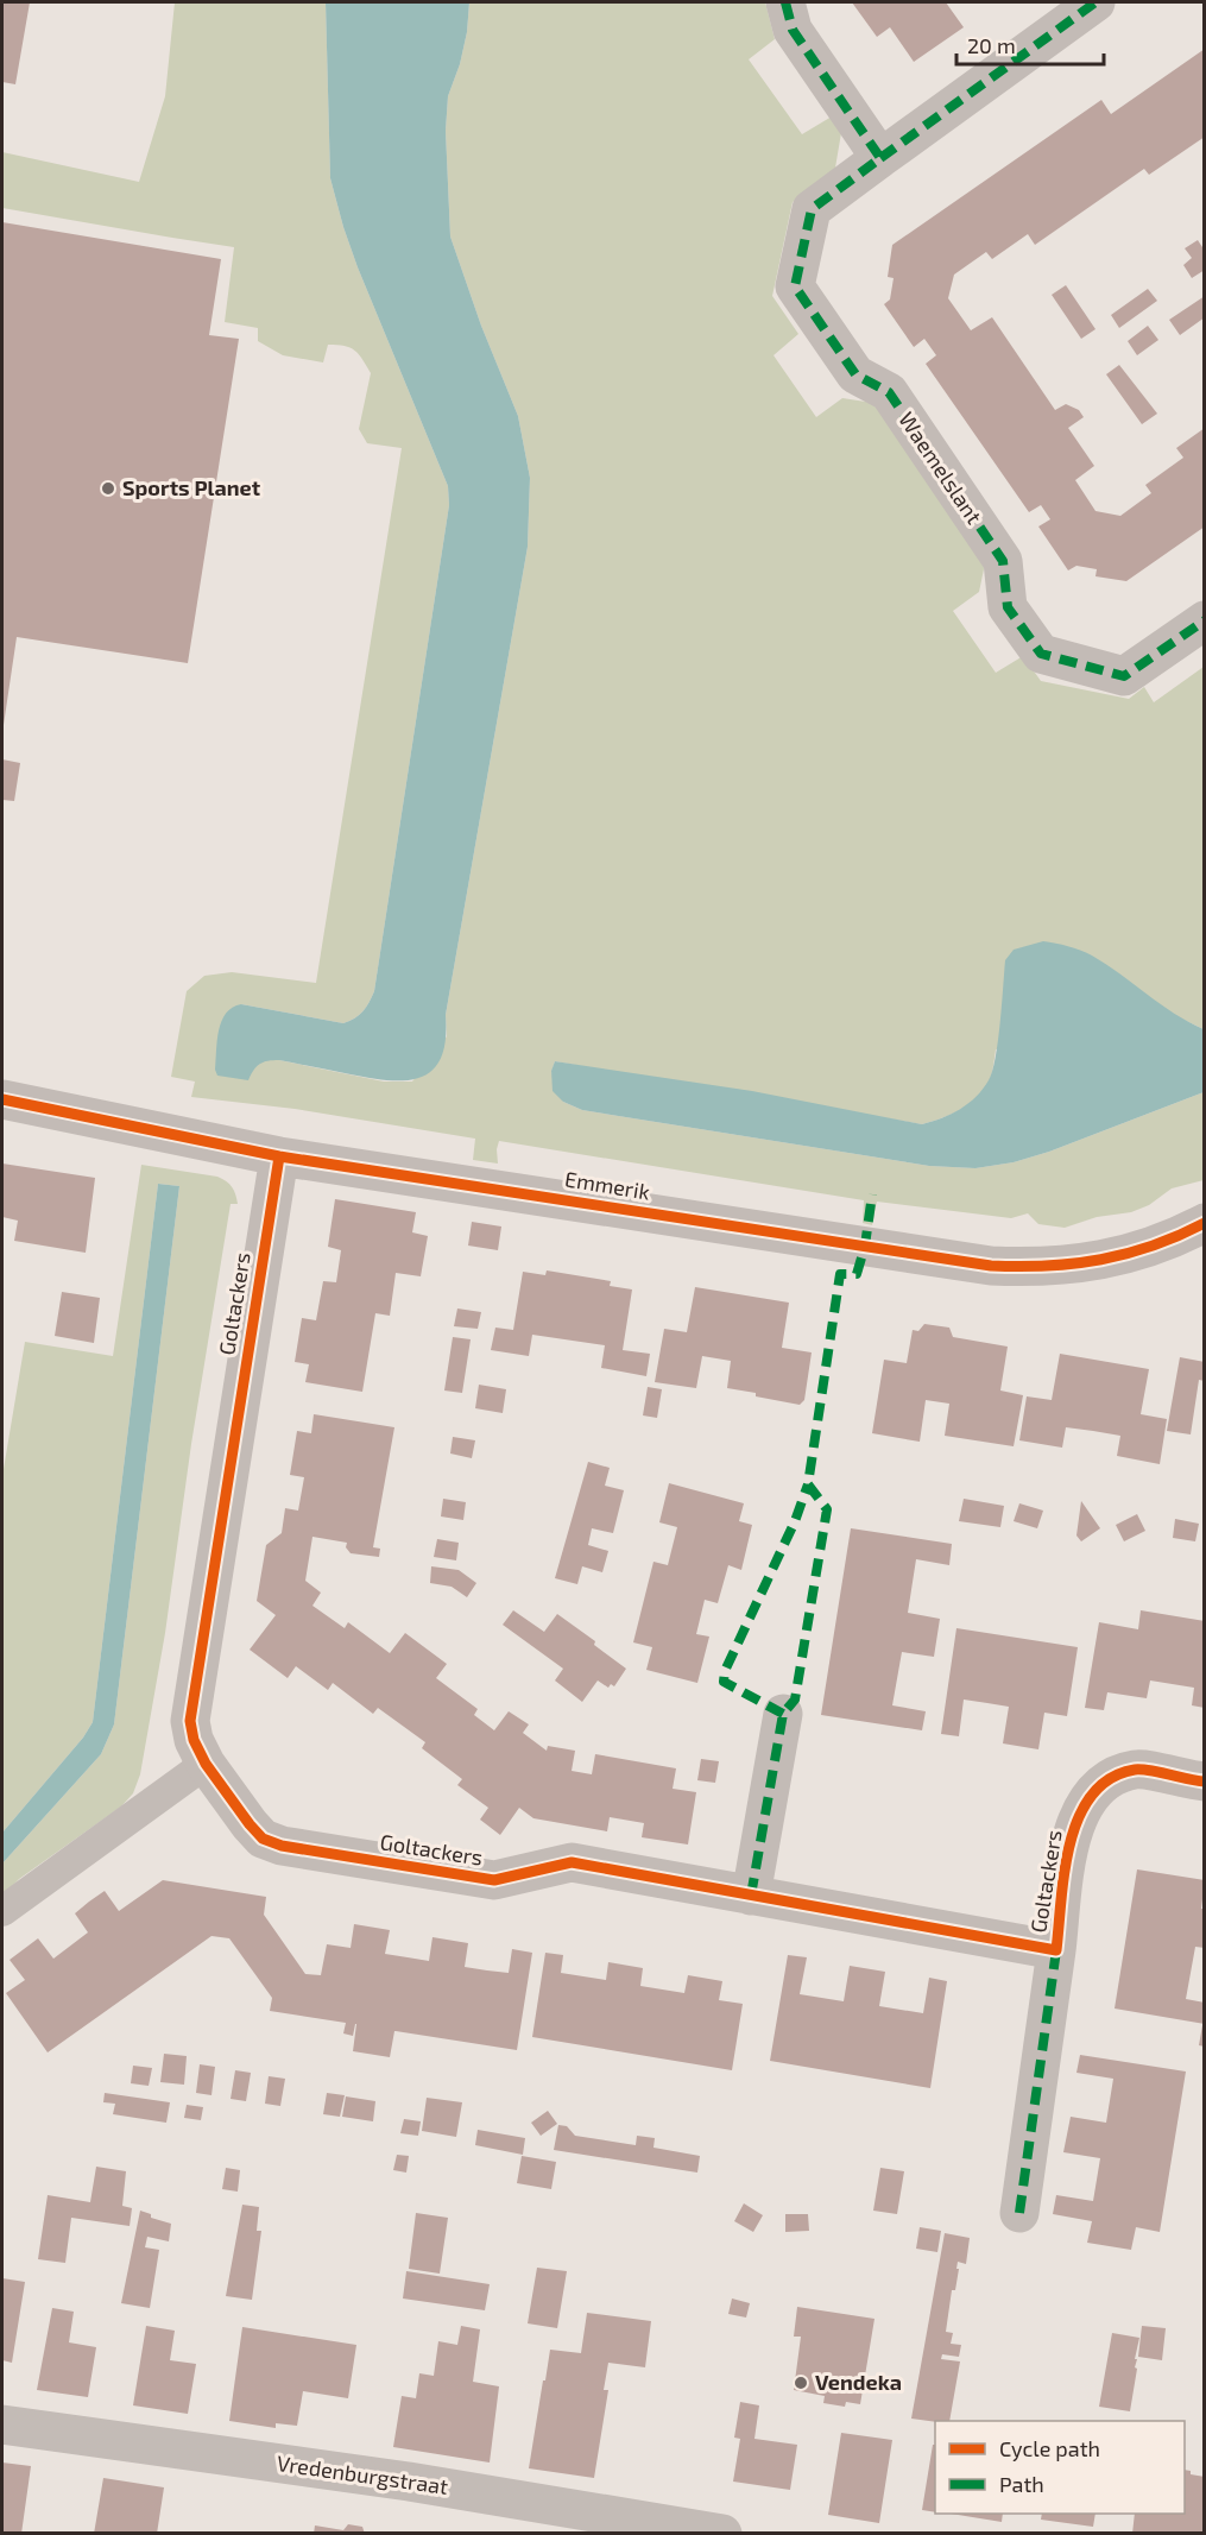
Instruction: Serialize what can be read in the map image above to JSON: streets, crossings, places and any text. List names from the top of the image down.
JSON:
{
  "streets": {
    "street": [
      "Waemelslant",
      "Emmerik",
      "Goltackers",
      "Vredenburgstraat"
    ]
  },
  "crossings": [
    ["Emmerik", "Goltackers"]
  ],
  "places": ["Sports Planet", "Vendeka"],
  "legend": ["Cycle path", "Path"],
  "scale_bar": "20 m"
}
